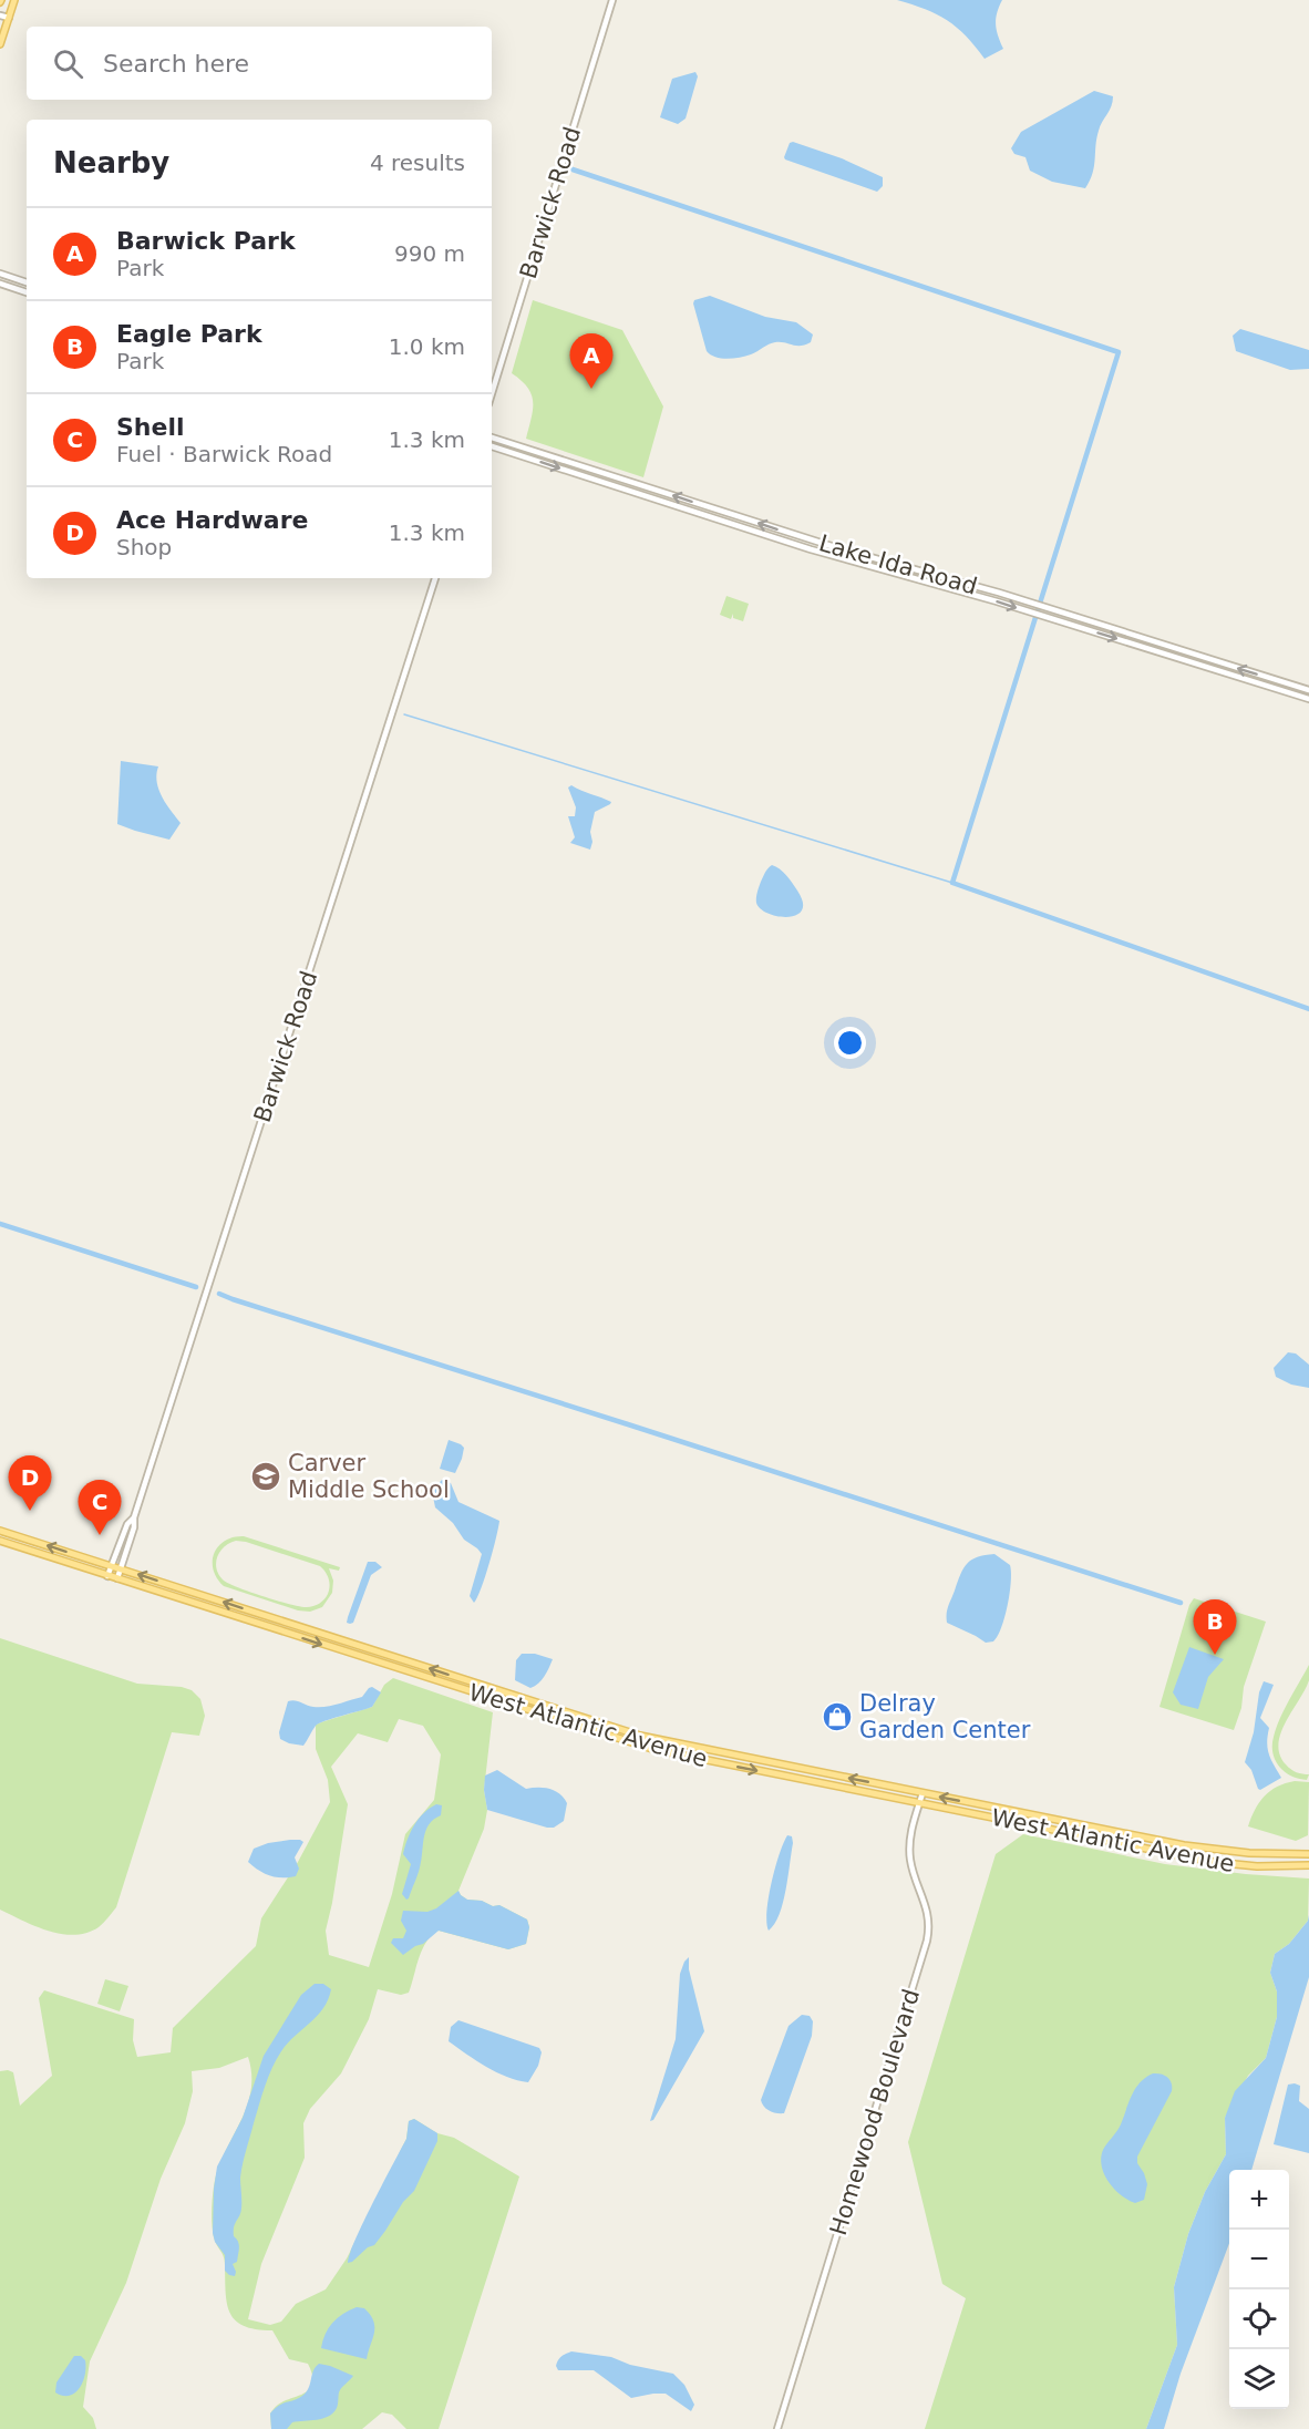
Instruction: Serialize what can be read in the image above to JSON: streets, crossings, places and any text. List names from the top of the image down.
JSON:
{
  "streets": {
    "main road": ["West Atlantic Avenue"],
    "street": ["Barwick Road", "Lake Ida Road", "Homewood Boulevard"]
  },
  "crossings": [
    ["Barwick Road", "West Atlantic Avenue"],
    ["West Atlantic Avenue", "Homewood Boulevard"]
  ],
  "places": {
    "school or university": ["Carver Middle School"],
    "shop": ["Delray Garden Center"]
  },
  "page": {
    "search": "Search here",
    "heading": ["Nearby", "4 results"],
    "list": [
      {
        "mark": "A",
        "name": "Barwick Park",
        "note": "Park",
        "value": "990 m"
      },
      {
        "mark": "B",
        "name": "Eagle Park",
        "note": "Park",
        "value": "1.0 km"
      },
      {
        "mark": "C",
        "name": "Shell",
        "note": "Fuel · Barwick Road",
        "value": "1.3 km"
      },
      {
        "mark": "D",
        "name": "Ace Hardware",
        "note": "Shop",
        "value": "1.3 km"
      }
    ],
    "pins": [
      "A",
      "D",
      "C",
      "B"
    ],
    "map_buttons": ["+", "−"]
  }
}
